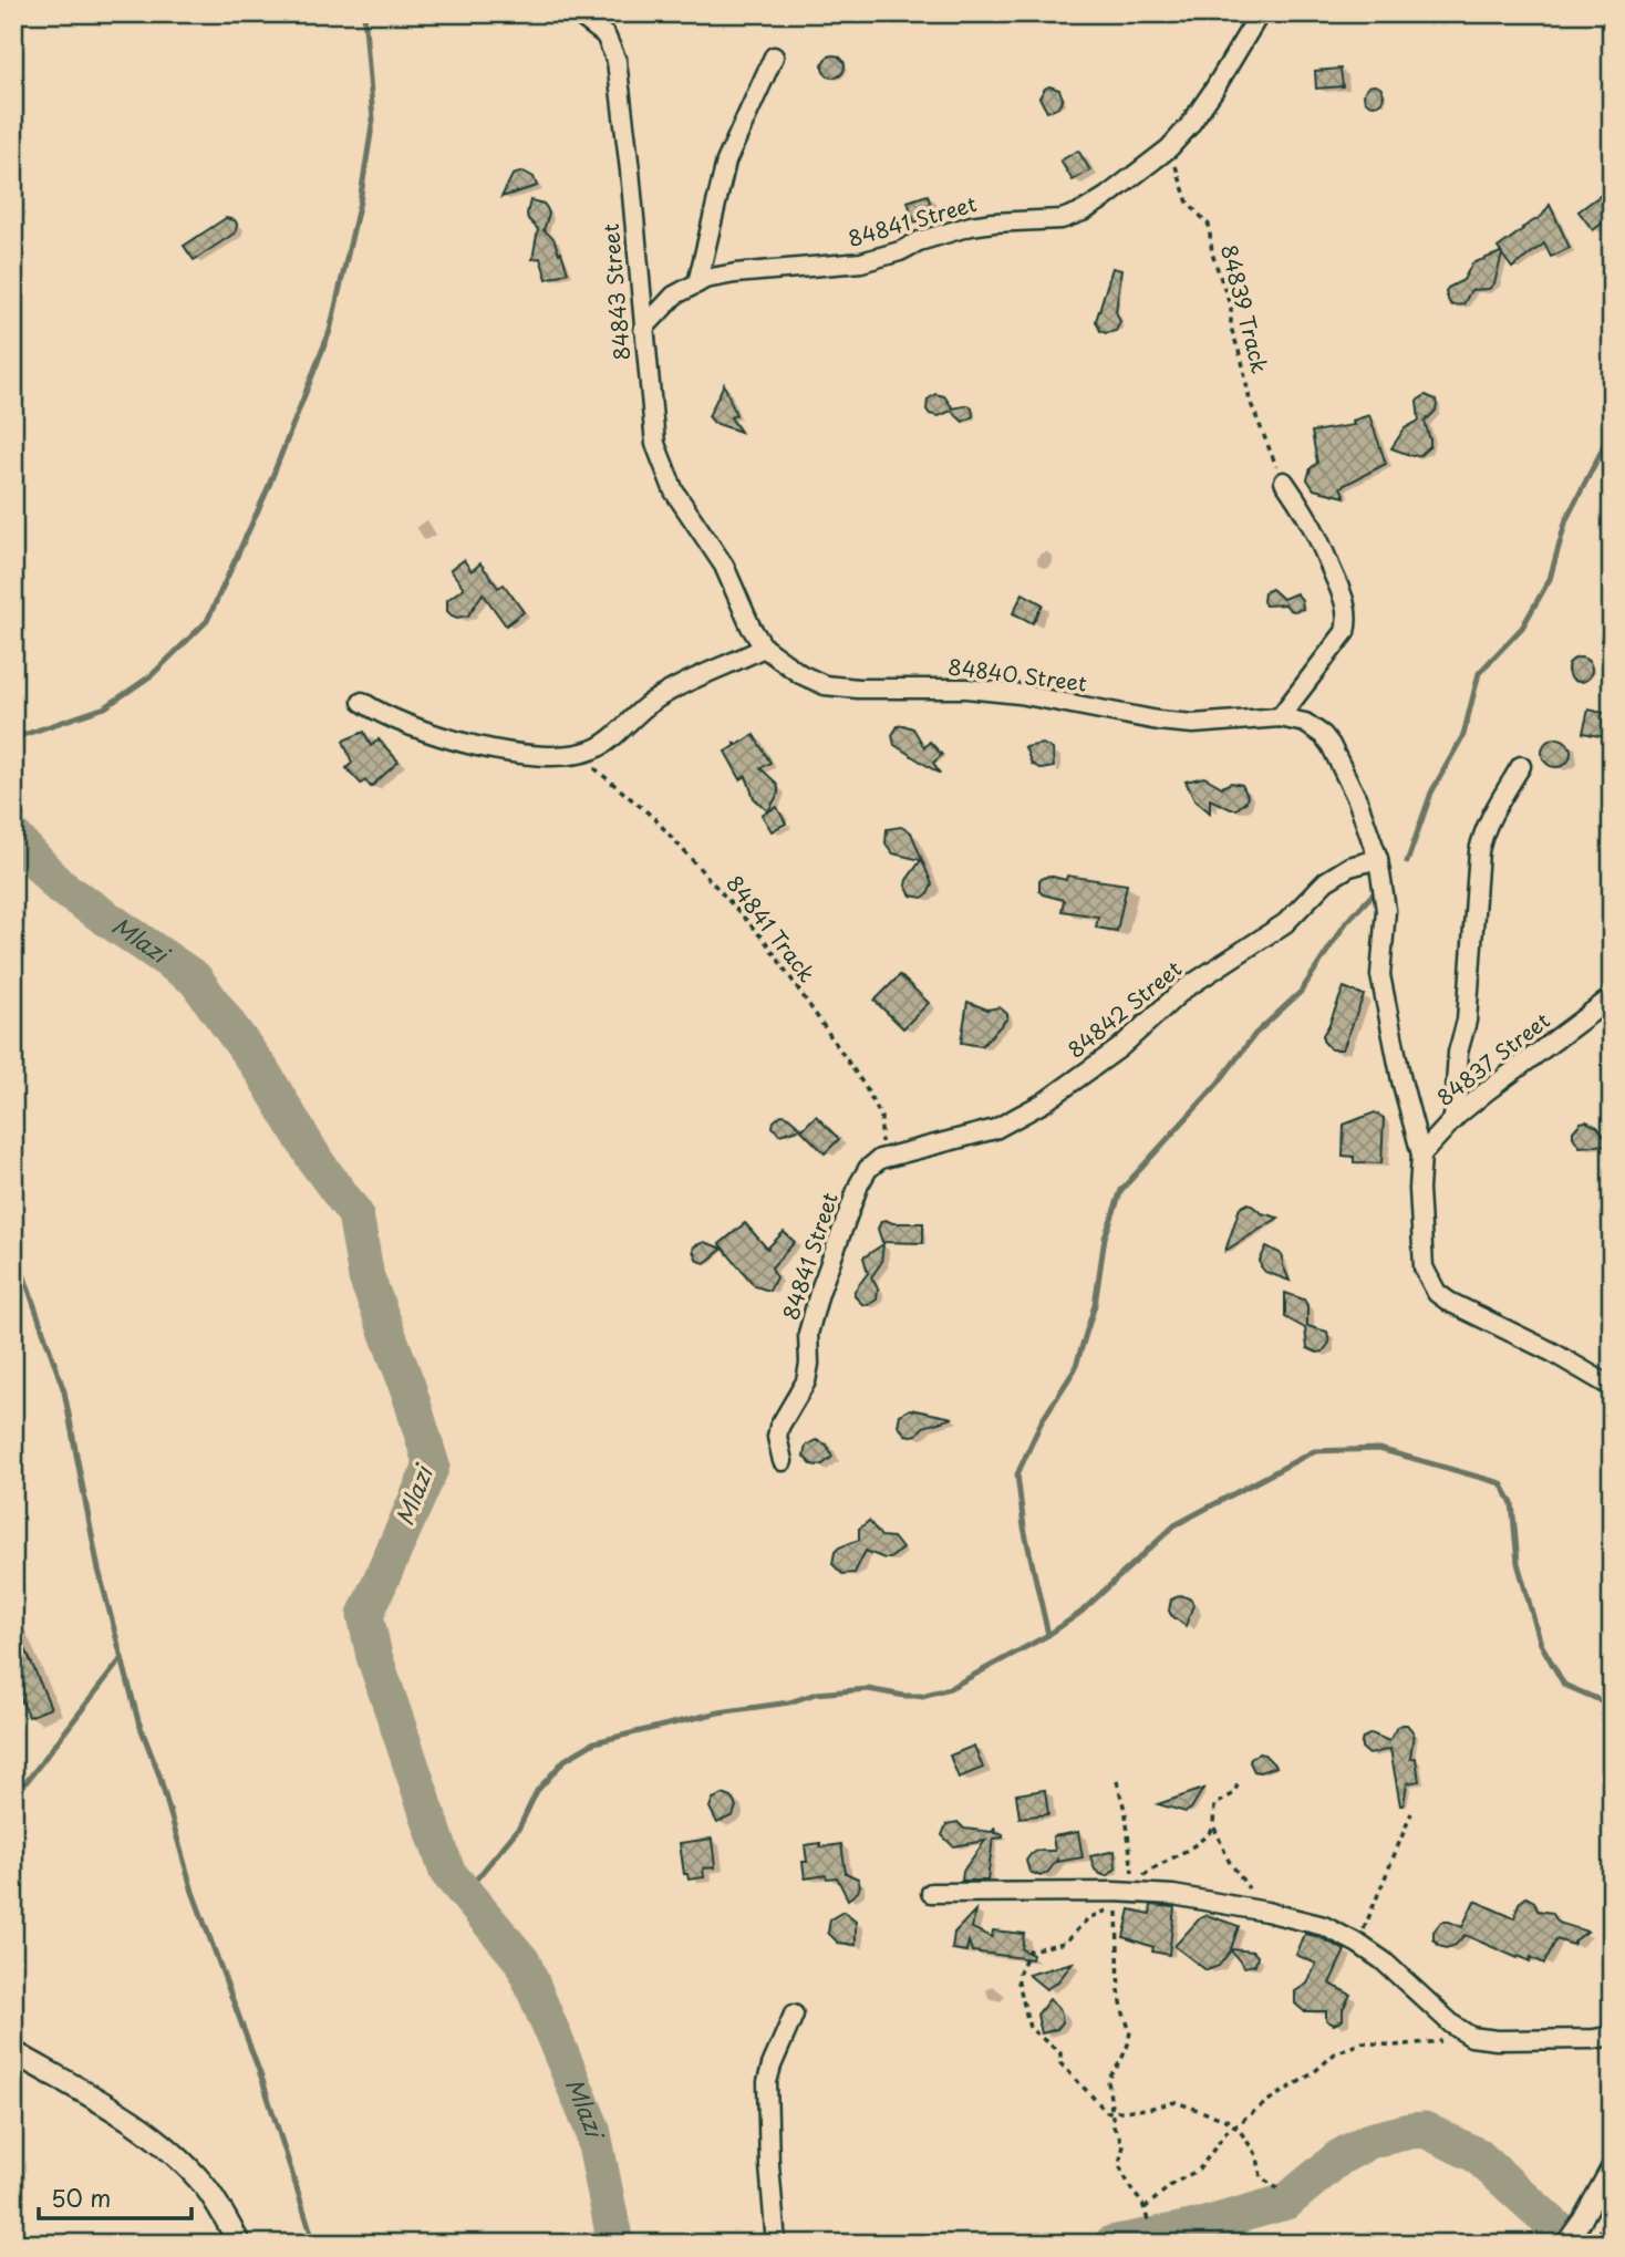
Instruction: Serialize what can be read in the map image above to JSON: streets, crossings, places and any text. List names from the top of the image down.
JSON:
{
  "streets": {
    "street": [
      "84841 Street",
      "84843 Street",
      "84840 Street",
      "84842 Street",
      "84837 Street"
    ],
    "path": ["84839 Track", "84841 Track"]
  },
  "crossings": [
    ["84841 Street", "84843 Street"],
    ["84841 Street", "84839 Track"],
    ["84841 Street", "84841 Track"],
    ["84841 Street", "84842 Street"],
    ["84843 Street", "84840 Street"],
    ["84840 Street", "84842 Street"],
    ["84840 Street", "84837 Street"],
    ["84841 Track", "84842 Street"]
  ],
  "water": ["Mlazi"],
  "scale_bar": "50 m"
}
